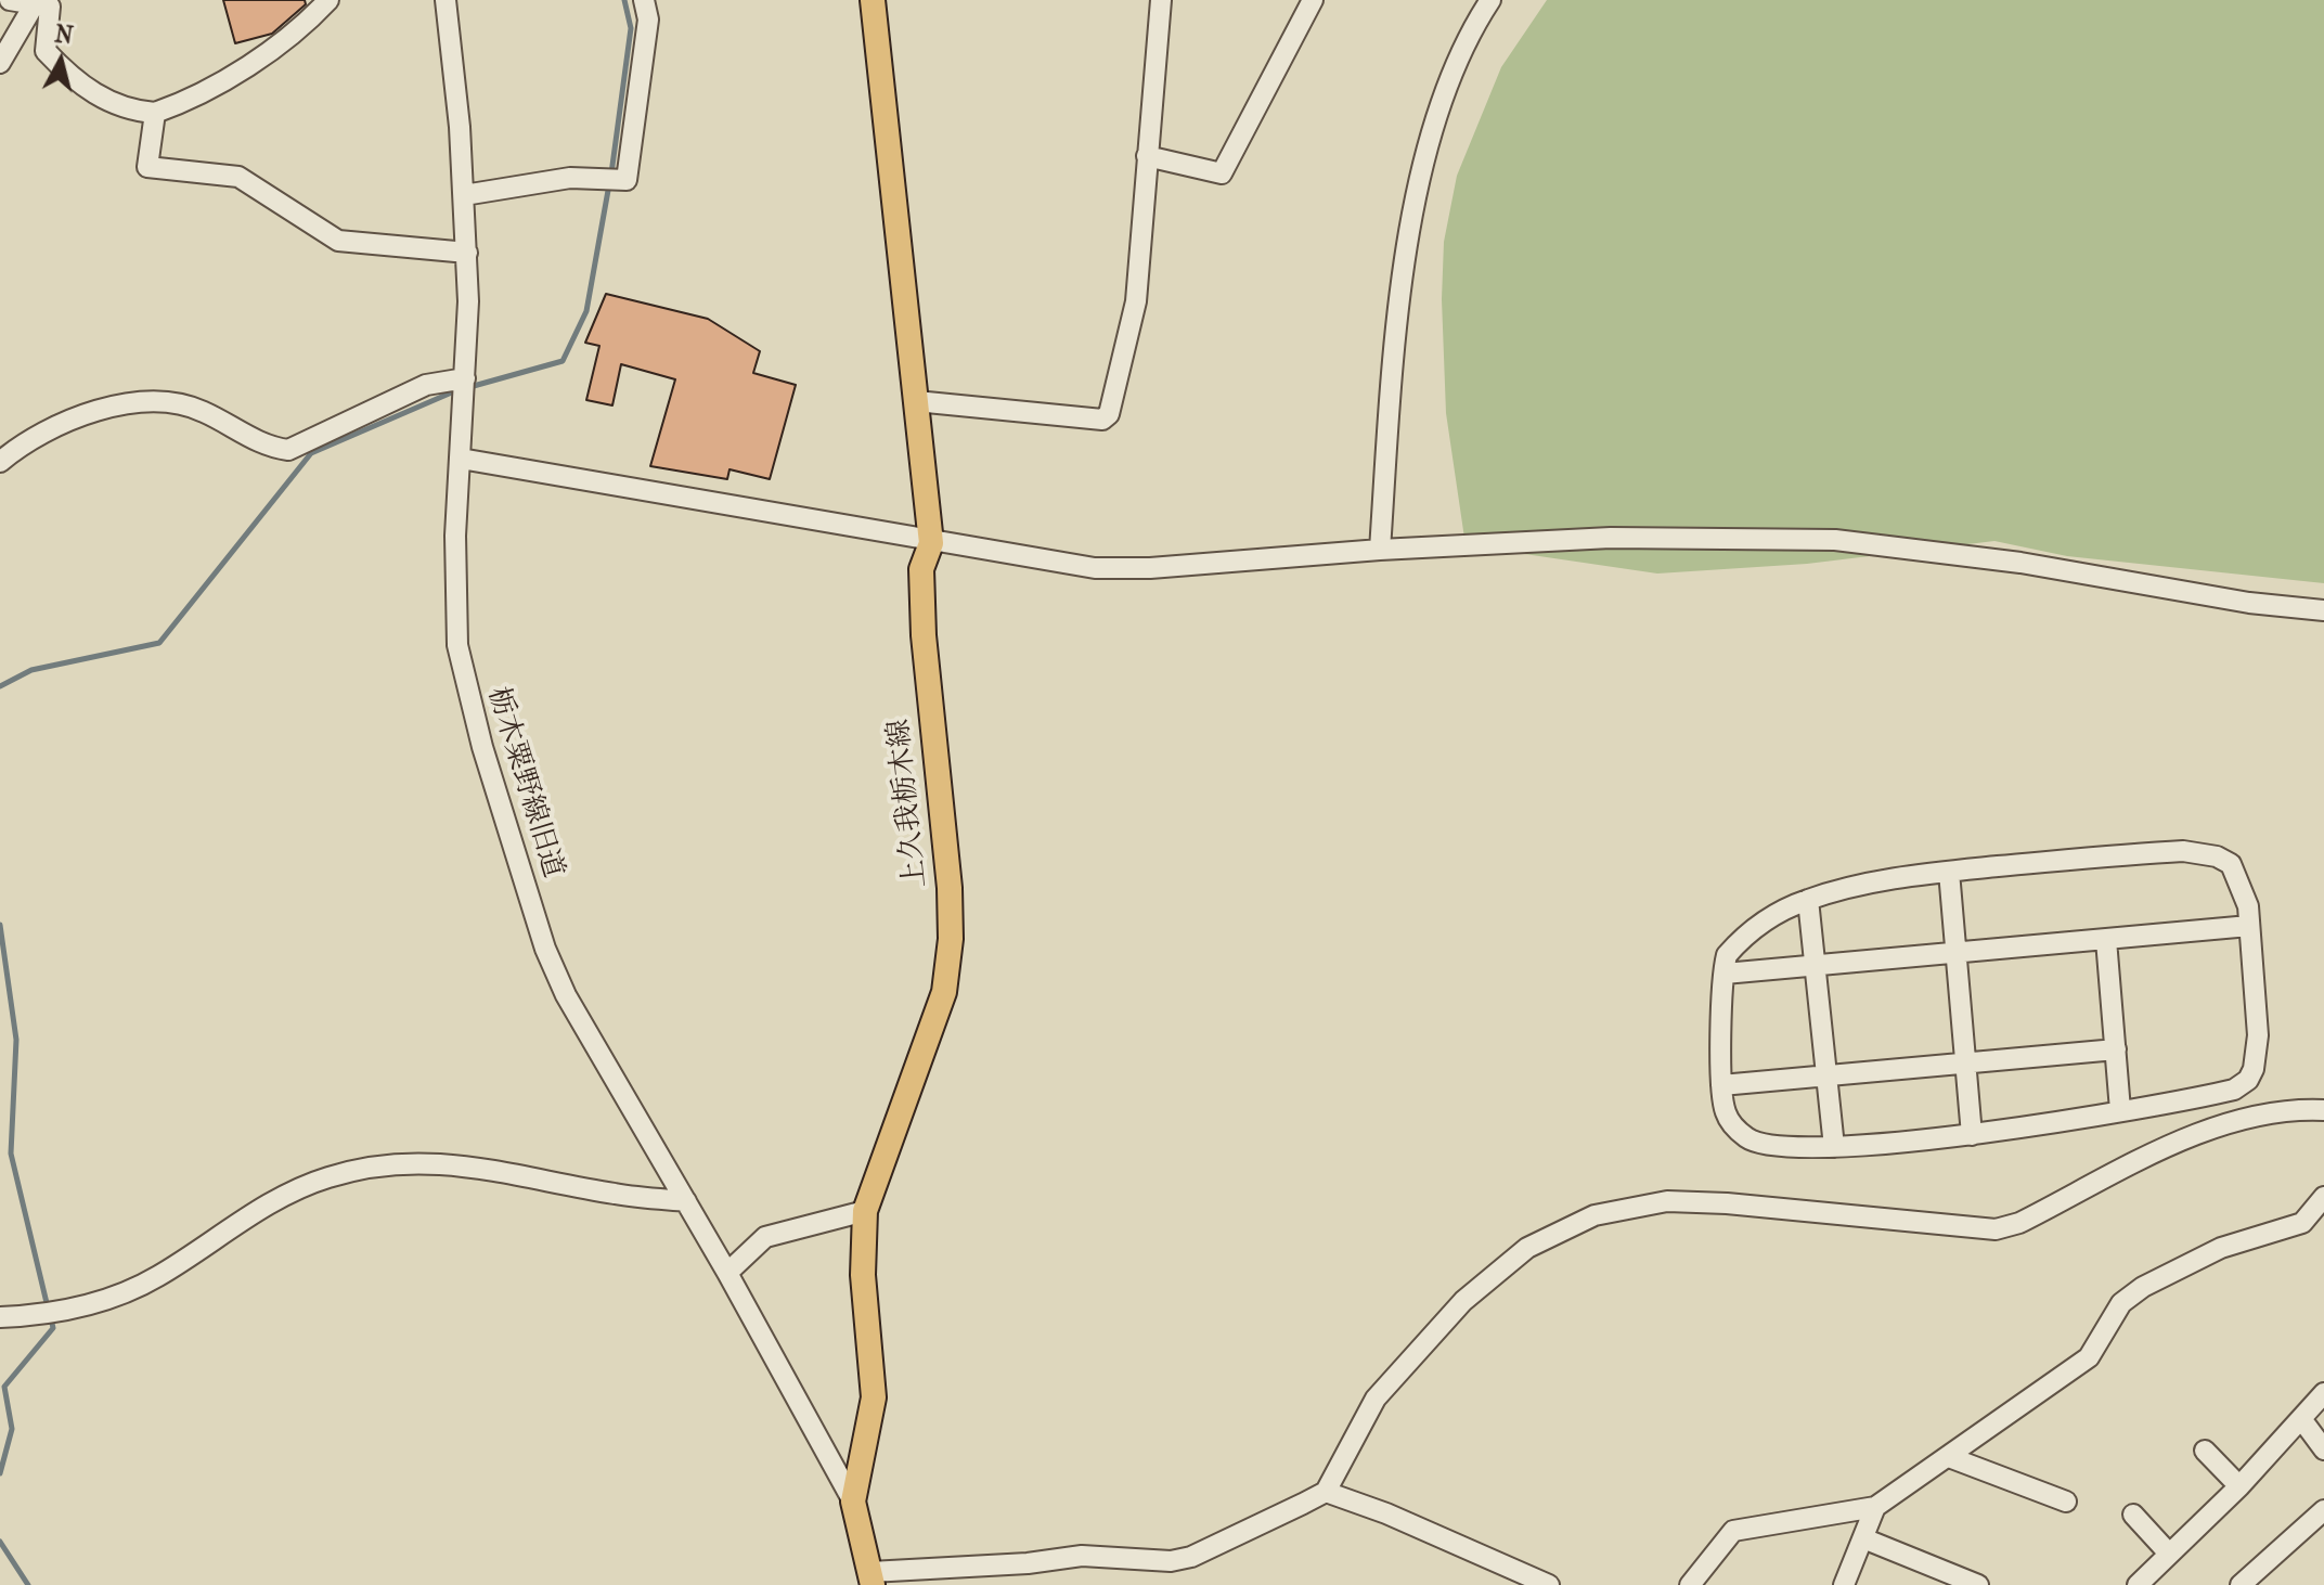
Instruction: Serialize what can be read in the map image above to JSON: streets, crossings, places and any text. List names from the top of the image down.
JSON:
{
  "streets": {
    "main road": ["上久我栃木線"],
    "street": ["栃木粟野線旧道"]
  },
  "crossings": [
    ["栃木粟野線旧道", "上久我栃木線"]
  ],
  "north": "top"
}
